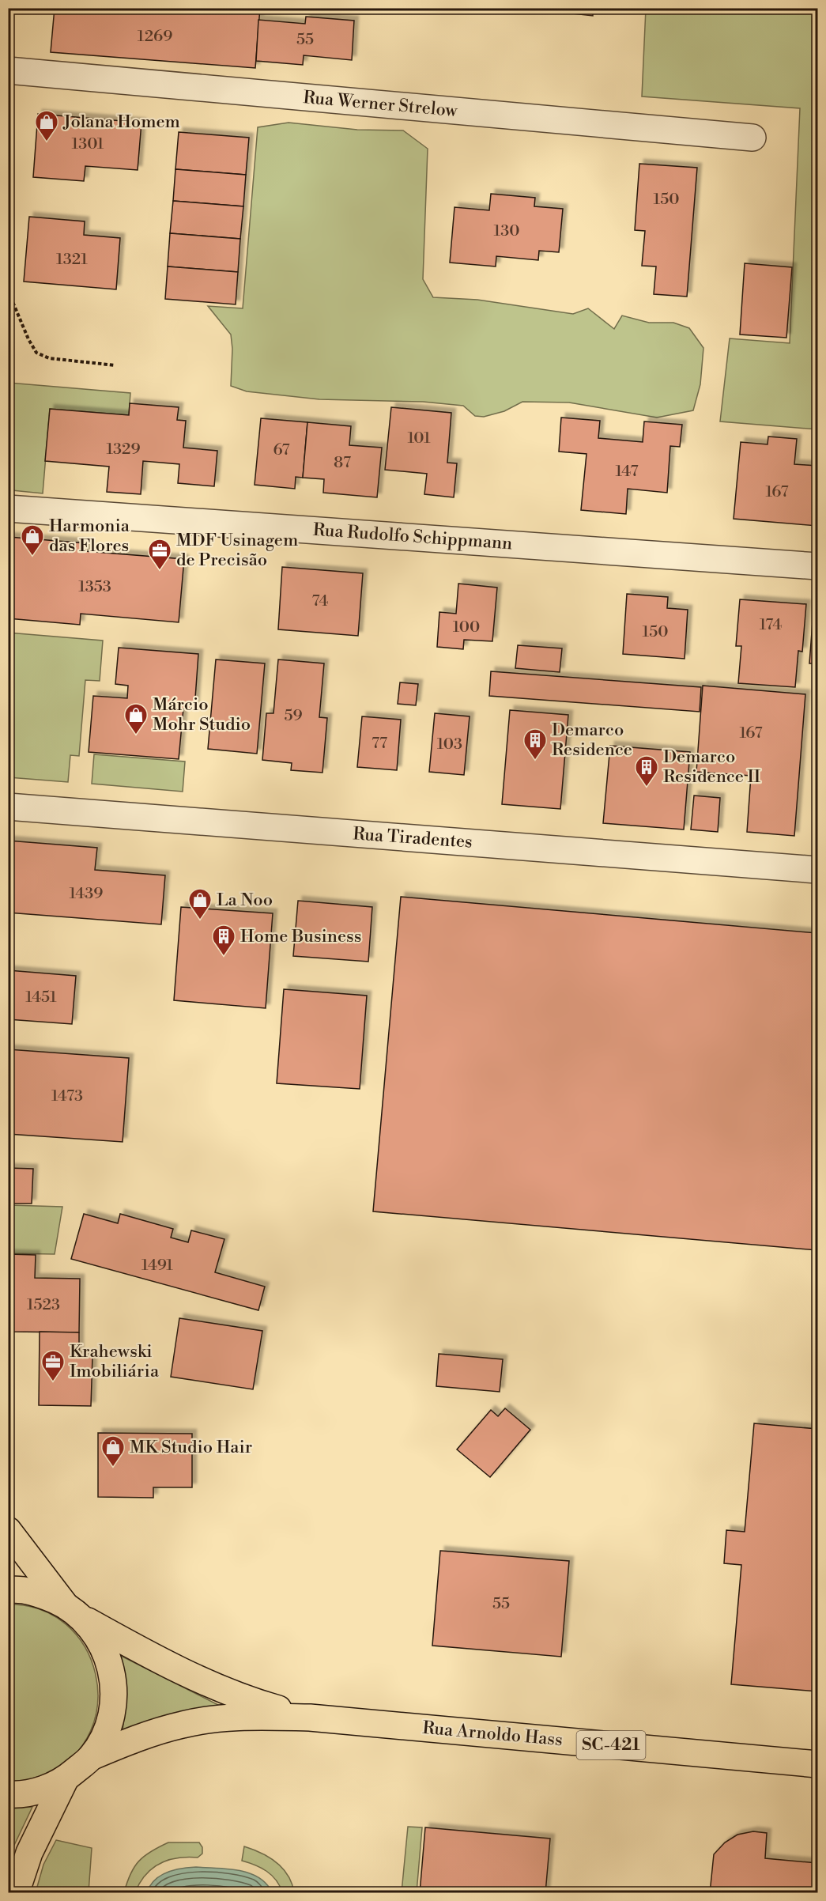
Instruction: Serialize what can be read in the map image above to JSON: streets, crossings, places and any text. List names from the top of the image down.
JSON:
{
  "streets": {
    "main road": ["Rua Arnoldo Hass", "SC-421"],
    "street": ["Rua Werner Strelow", "Rua Rudolfo Schippmann", "Rua Tiradentes"]
  },
  "places": {
    "shop": [
      "Jolana Homem",
      "Harmonia das Flores",
      "Márcio Mohr Studio",
      "La Noo",
      "MK Studio Hair"
    ],
    "office": ["MDF Usinagem de Precisão", "Krahewski Imobiliária"],
    "building": ["Demarco Residence", "Demarco Residence II", "Home Business"]
  },
  "house_numbers": [
    "1269",
    "55",
    "1301",
    "150",
    "130",
    "1321",
    "101",
    "1329",
    "67",
    "87",
    "147",
    "167",
    "1353",
    "74",
    "174",
    "100",
    "150",
    "59",
    "167",
    "77",
    "103",
    "1439",
    "1451",
    "1473",
    "1491",
    "1523",
    "55"
  ]
}
